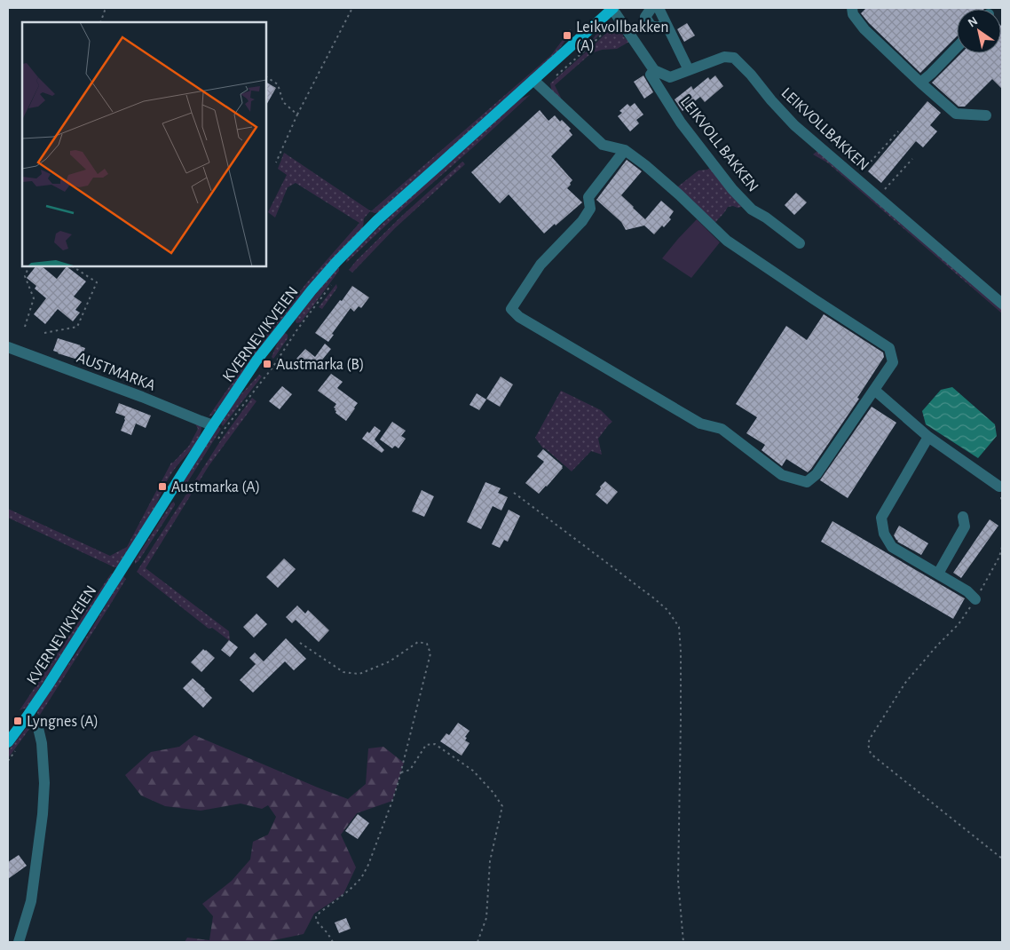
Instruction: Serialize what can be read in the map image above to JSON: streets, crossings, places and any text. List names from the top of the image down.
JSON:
{
  "streets": {
    "main road": ["KVERNEVIKVEIEN"],
    "street": ["LEIKVOLLBAKKEN", "LEIKVOLL BAKKEN", "AUSTMARKA"]
  },
  "crossings": [
    ["LEIKVOLLBAKKEN", "LEIKVOLL BAKKEN"],
    ["KVERNEVIKVEIEN", "AUSTMARKA"]
  ],
  "places": {
    "transit": [
      "Leikvollbakken (A)",
      "Austmarka (B)",
      "Austmarka (A)",
      "Lyngnes (A)"
    ]
  },
  "north": "top left"
}
